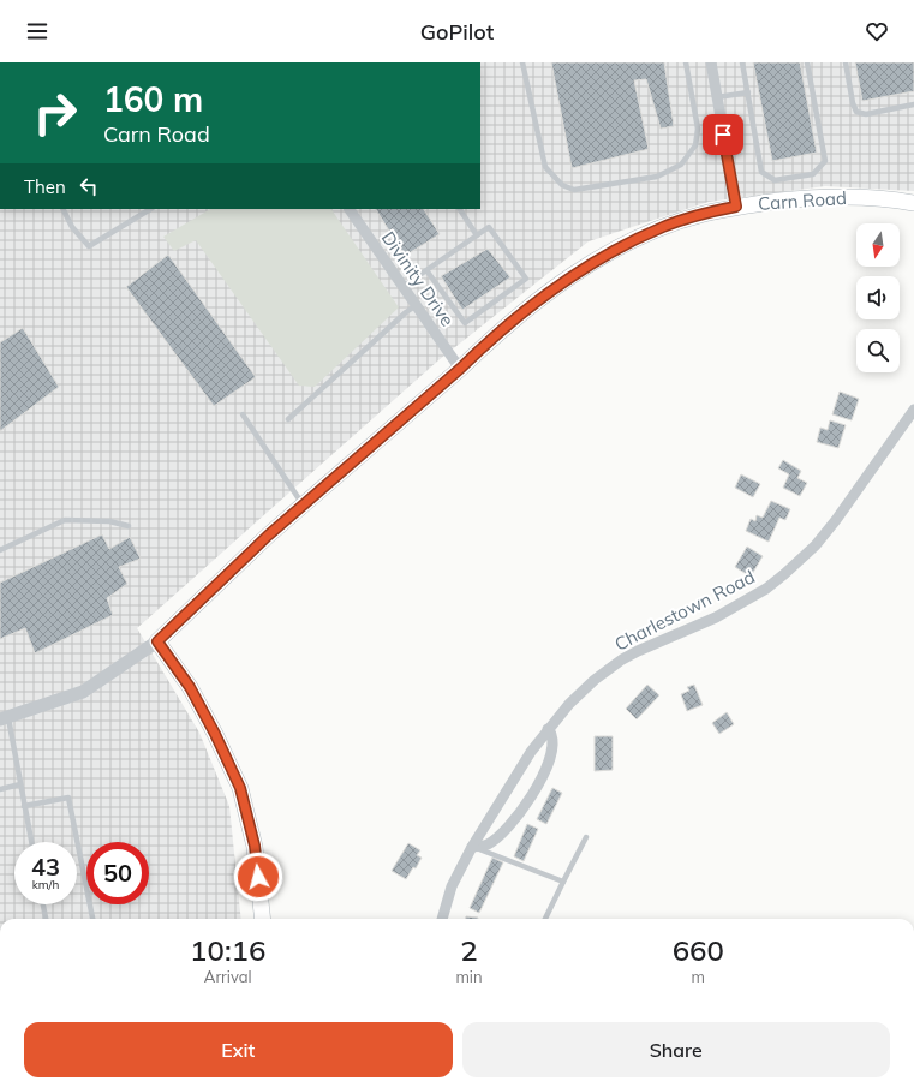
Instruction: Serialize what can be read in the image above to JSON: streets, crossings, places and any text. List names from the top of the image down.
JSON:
{
  "streets": {
    "main road": ["Carn Road"],
    "street": ["Divinity Drive", "Charlestown Road"]
  },
  "crossings": [
    ["Carn Road", "Divinity Drive"]
  ],
  "north": "bottom",
  "page": {
    "header": "GoPilot",
    "turn": ["160 m", "Carn Road"],
    "then": "Then",
    "speed": "43 km/h",
    "limit": "50",
    "eta": [
      "10:16",
      "Arrival",
      "2",
      "min",
      "660",
      "m"
    ],
    "buttons": ["Exit", "Share"]
  }
}
